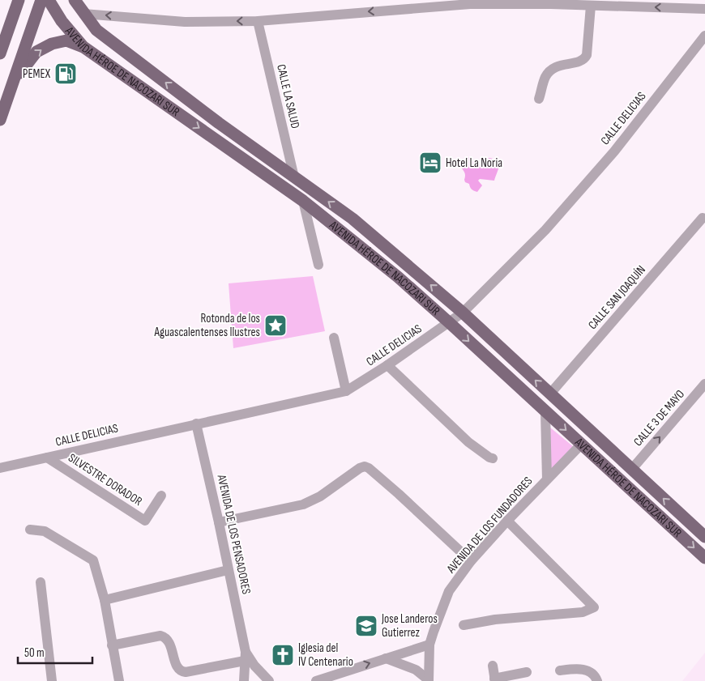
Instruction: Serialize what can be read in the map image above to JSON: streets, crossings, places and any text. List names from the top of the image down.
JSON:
{
  "streets": {
    "main road": ["AVENIDA HÉROE DE NACOZARI SUR"],
    "street": [
      "CALLE LA SALUD",
      "CALLE DELICIAS",
      "CALLE SAN JOAQUÍN",
      "CALLE 3 DE MAYO",
      "SILVESTRE DORADOR",
      "AVENIDA DE LOS FUNDADORES",
      "AVENIDA DE LOS PENSADORES"
    ]
  },
  "crossings": [
    ["AVENIDA HÉROE DE NACOZARI SUR", "CALLE LA SALUD"],
    ["AVENIDA HÉROE DE NACOZARI SUR", "CALLE DELICIAS"],
    ["AVENIDA HÉROE DE NACOZARI SUR", "CALLE SAN JOAQUÍN"],
    ["AVENIDA HÉROE DE NACOZARI SUR", "CALLE 3 DE MAYO"],
    ["AVENIDA HÉROE DE NACOZARI SUR", "AVENIDA DE LOS FUNDADORES"],
    ["CALLE DELICIAS", "SILVESTRE DORADOR"],
    ["CALLE DELICIAS", "AVENIDA DE LOS PENSADORES"]
  ],
  "one_way": ["CALLE 3 DE MAYO"],
  "places": {
    "fuel station": ["PEMEX"],
    "hotel": ["Hotel La Noria"],
    "place": ["Rotonda de los Aguascalentenses Ilustres"],
    "school or university": ["Jose Landeros Gutierrez"],
    "church": ["Iglesia del IV Centenario"]
  },
  "scale_bar": "50 m"
}
